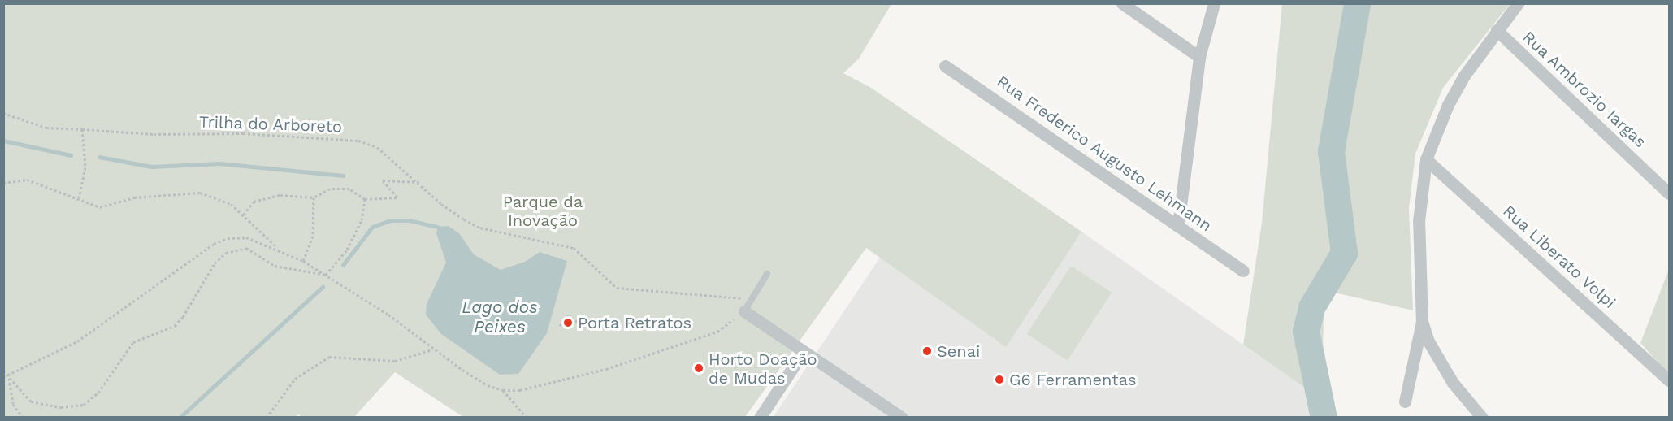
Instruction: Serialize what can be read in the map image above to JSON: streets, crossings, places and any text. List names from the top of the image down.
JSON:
{
  "streets": {
    "street": ["Rua Ambrozio Iargas", "Rua Frederico Augusto Lehmann", "Rua Liberato Volpi"],
    "path": ["Trilha do Arboreto"]
  },
  "water": ["Lago dos Peixes"],
  "parks": ["Parque da Inovação"],
  "places": [
    "Porta Retratos",
    "Senai",
    "Horto Doação de Mudas",
    "G6 Ferramentas"
  ]
}
